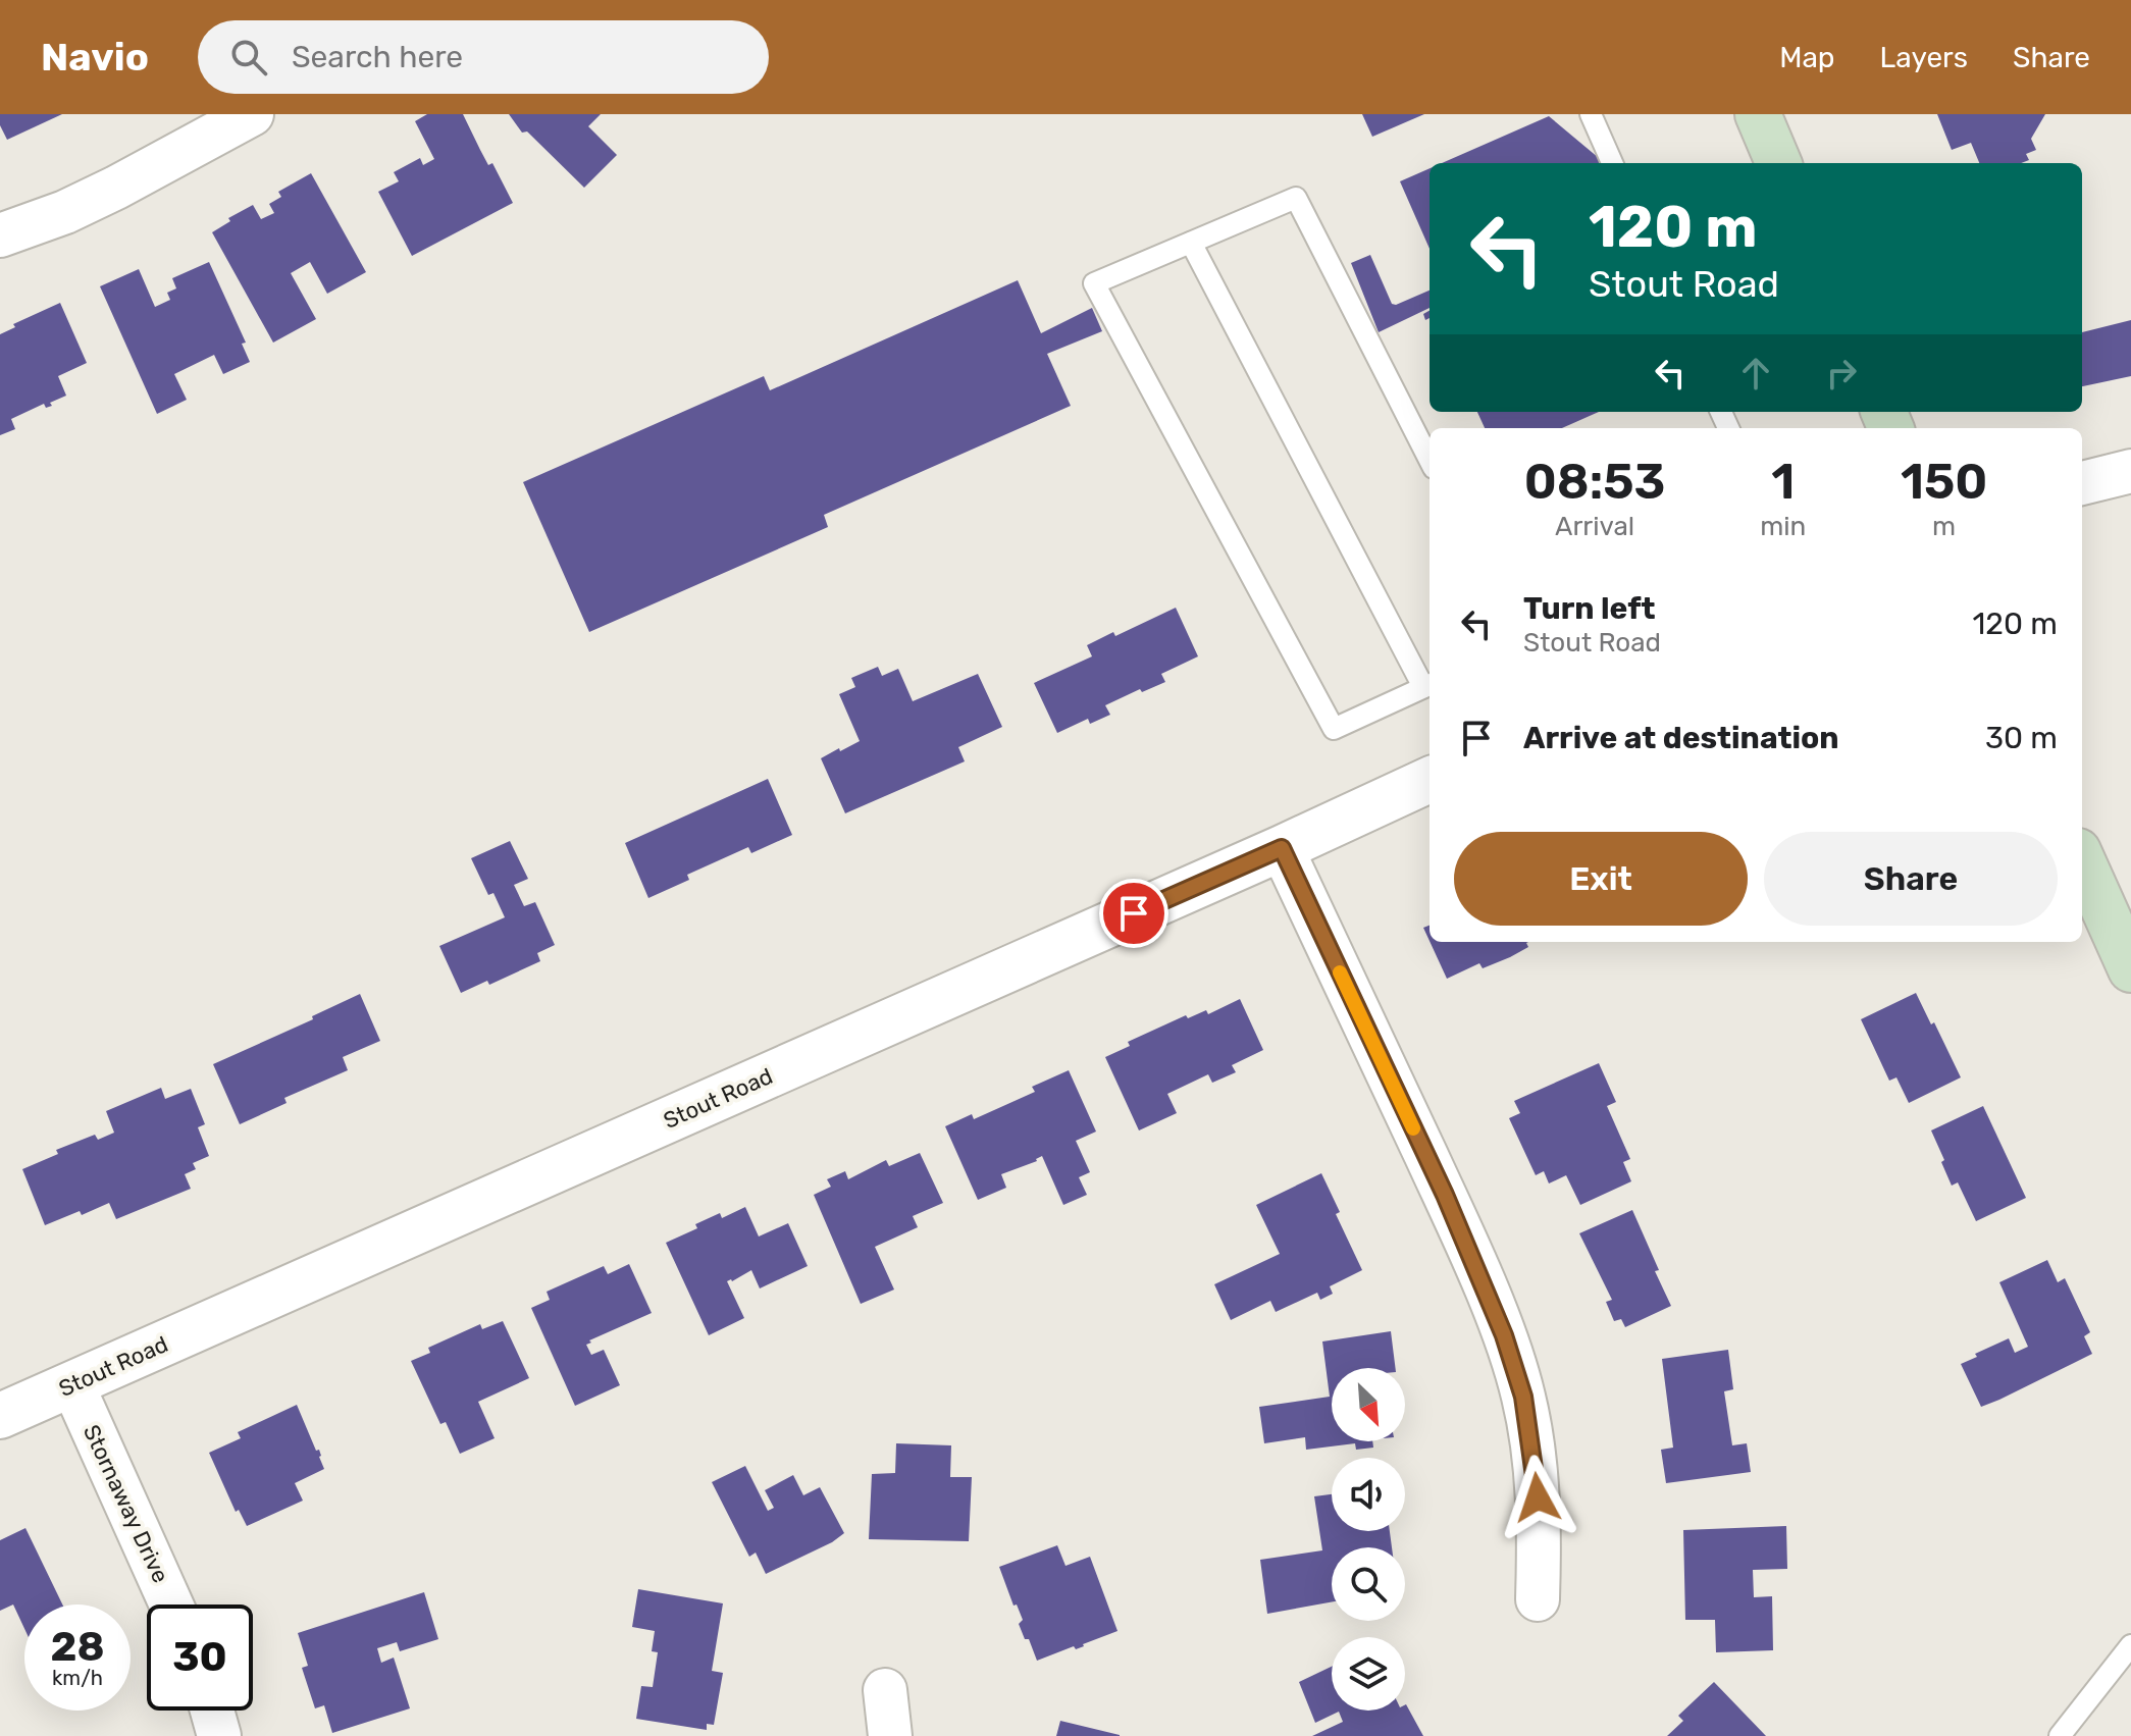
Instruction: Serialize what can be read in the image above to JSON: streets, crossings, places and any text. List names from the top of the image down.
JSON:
{
  "streets": {
    "street": ["Stout Road", "Stornaway Drive"]
  },
  "crossings": [
    ["Stout Road", "Stornaway Drive"]
  ],
  "north": "bottom right",
  "page": {
    "header": "Navio",
    "search": "Search here",
    "nav": ["Map", "Layers", "Share"],
    "turn": ["120 m", "Stout Road"],
    "eta": [
      "08:53",
      "Arrival",
      "1",
      "min",
      "150",
      "m"
    ],
    "list": [
      {
        "name": "Turn left",
        "note": "Stout Road",
        "value": "120 m"
      },
      {
        "name": "Arrive at destination",
        "value": "30 m"
      }
    ],
    "buttons": ["Exit", "Share"],
    "speed": "28 km/h",
    "limit": "30"
  }
}
